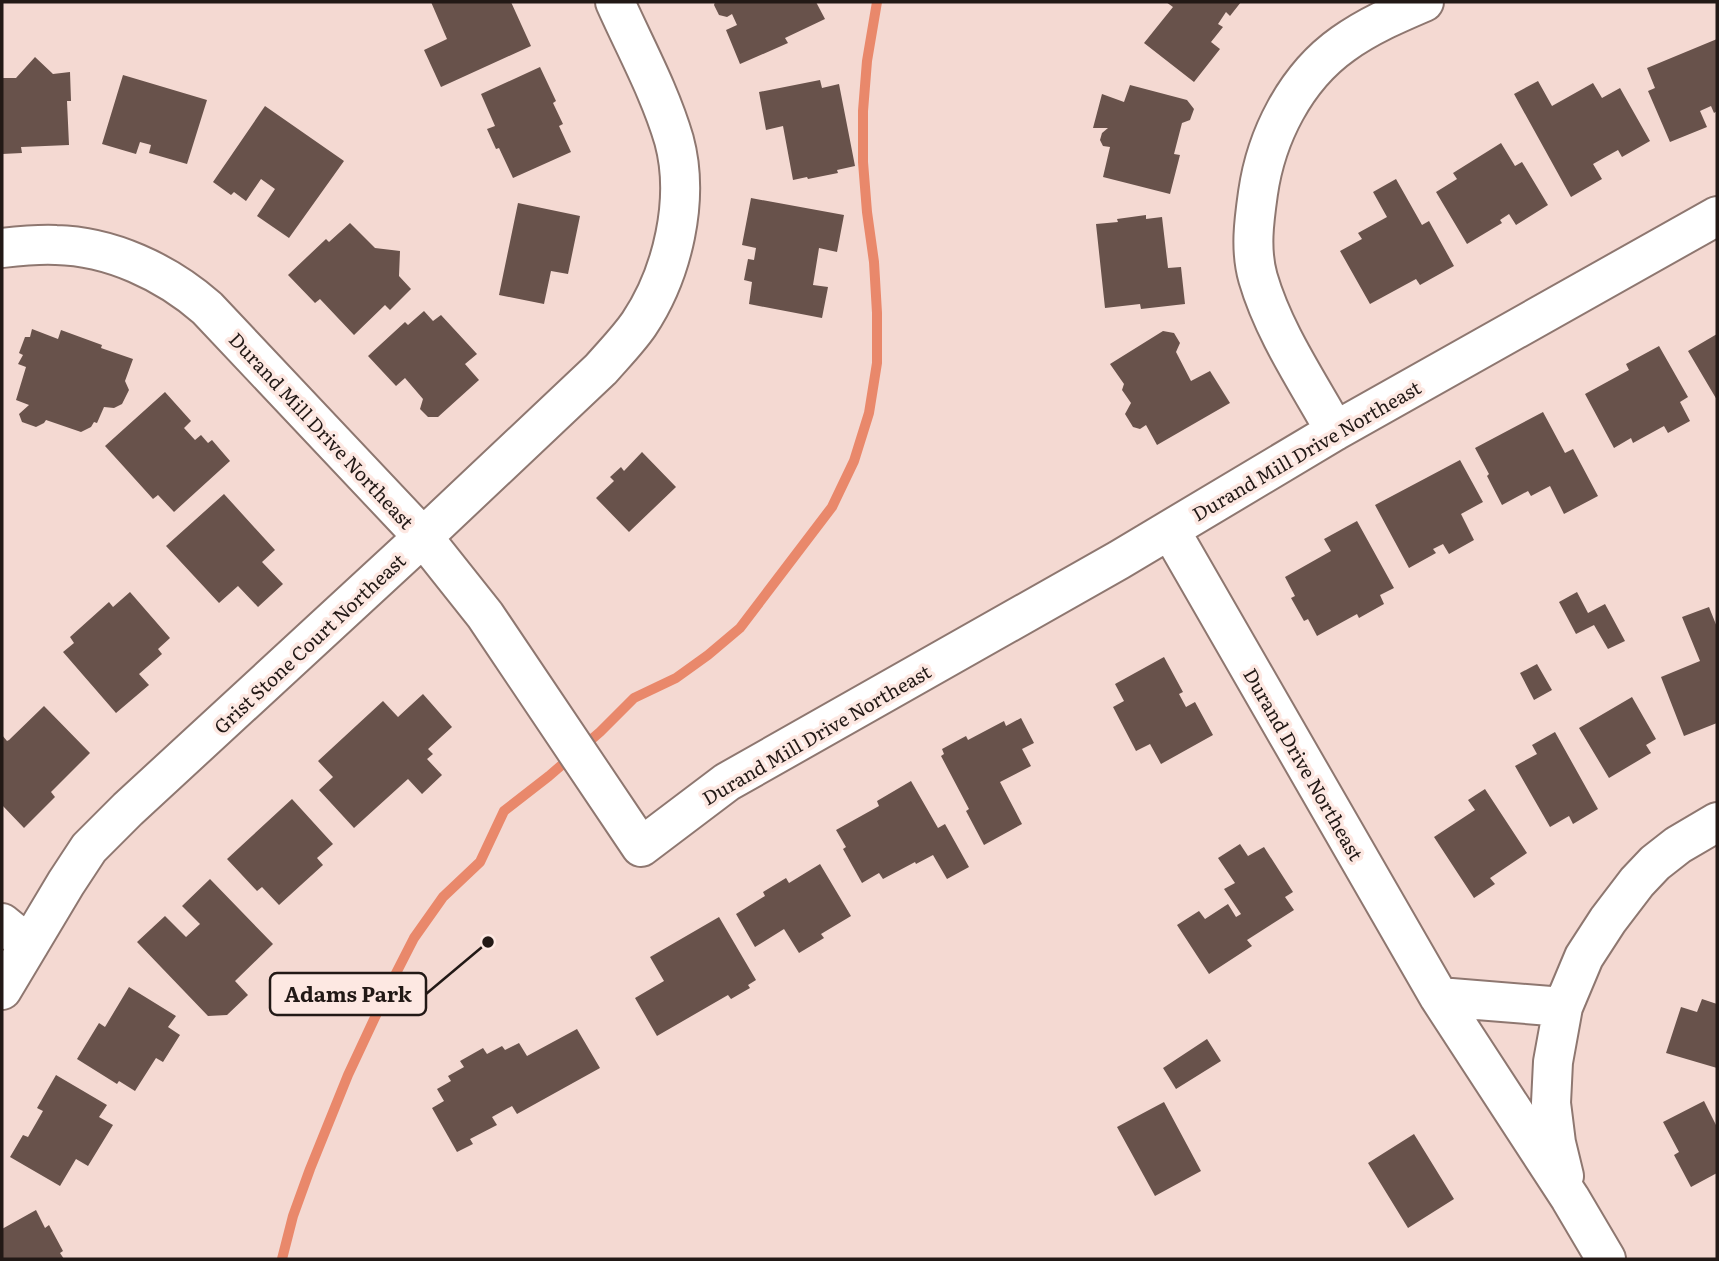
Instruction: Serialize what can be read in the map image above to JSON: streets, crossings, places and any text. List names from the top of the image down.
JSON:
{
  "streets": {
    "street": ["Durand Mill Drive Northeast", "Grist Stone Court Northeast", "Durand Drive Northeast"]
  },
  "crossings": [
    ["Durand Mill Drive Northeast", "Grist Stone Court Northeast"],
    ["Durand Mill Drive Northeast", "Durand Drive Northeast"]
  ],
  "places": ["Adams Park"]
}
